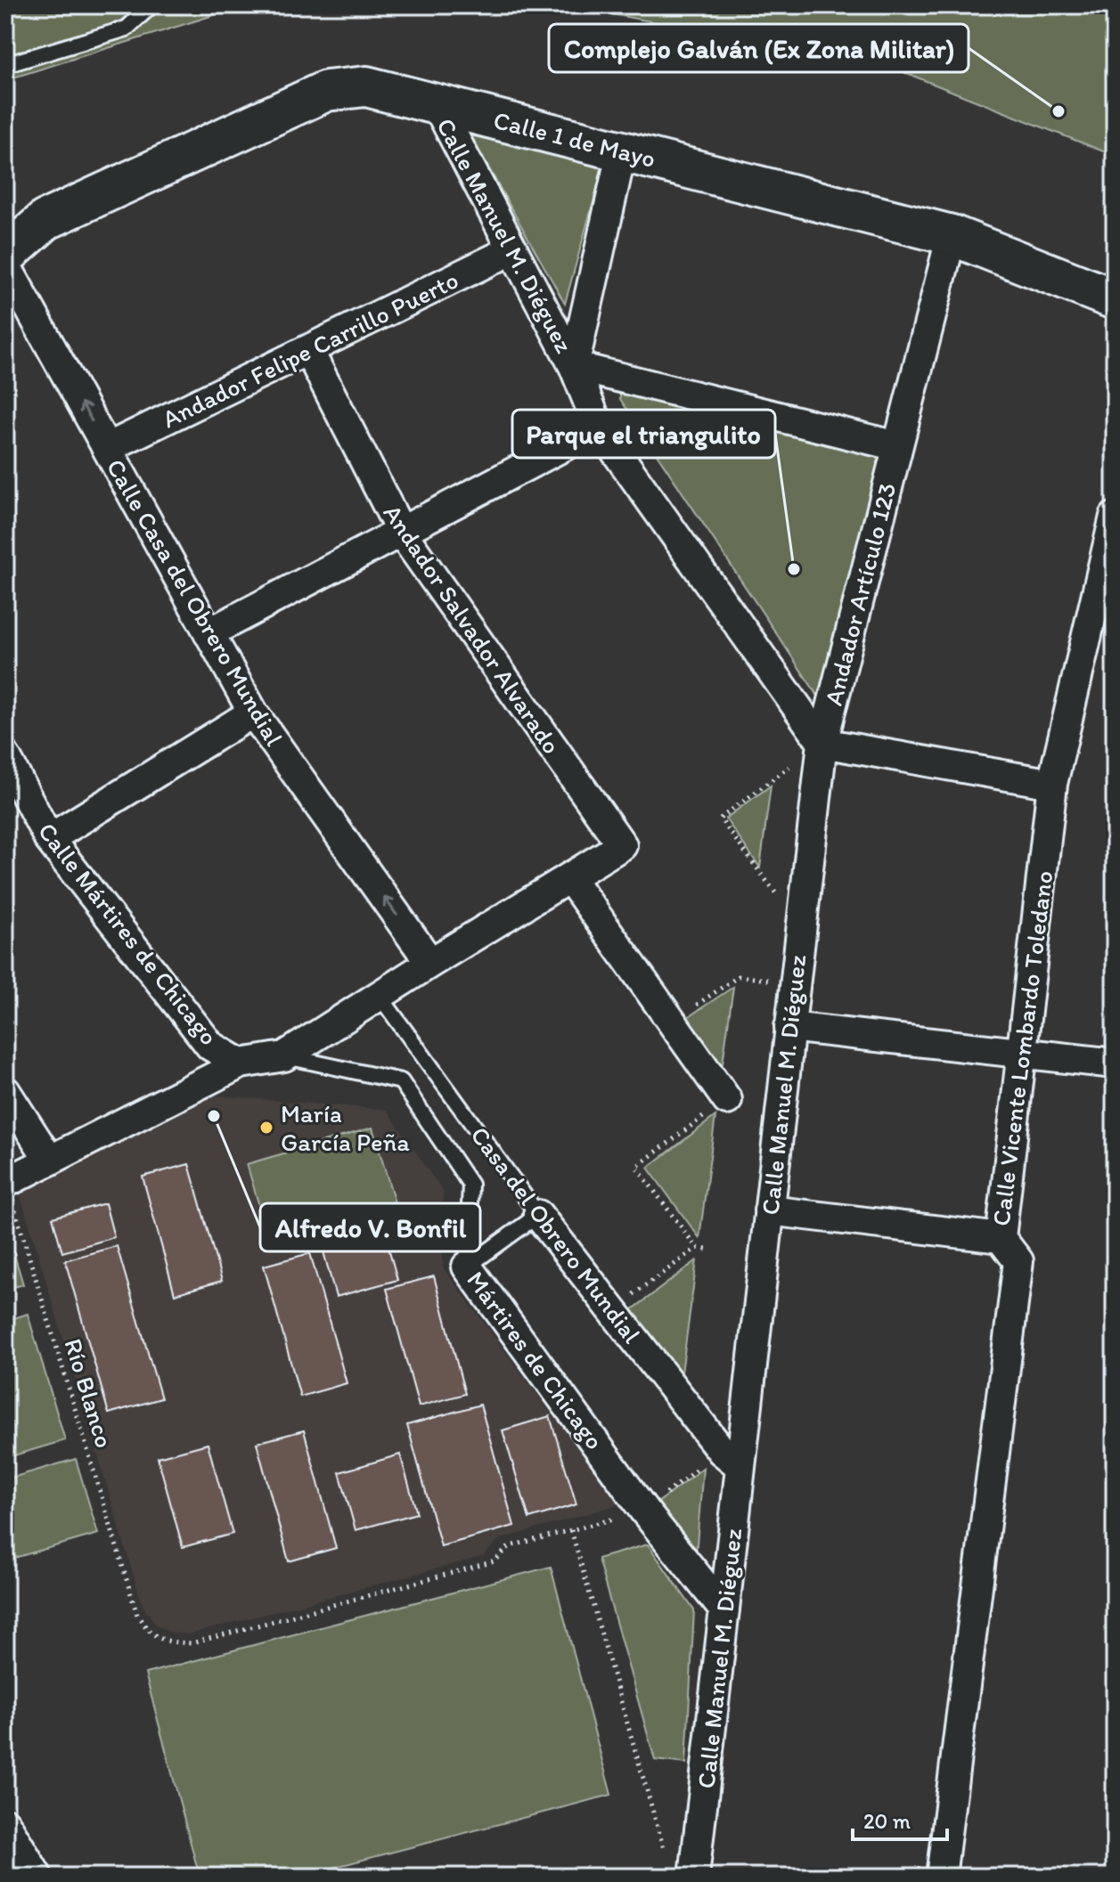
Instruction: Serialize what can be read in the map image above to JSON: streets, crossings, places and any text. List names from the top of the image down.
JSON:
{
  "streets": {
    "street": [
      "Calle 1 de Mayo",
      "Calle Manuel M. Diéguez",
      "Andador Felipe Carrillo Puerto",
      "Andador Artículo 123",
      "Calle Casa del Obrero Mundial",
      "Andador Salvador Alvarado",
      "Calle Mártires de Chicago",
      "Calle Vicente Lombardo Toledano",
      "Casa del Obrero Mundial",
      "Mártires de Chicago"
    ],
    "path": ["Río Blanco"]
  },
  "crossings": [
    ["Calle 1 de Mayo", "Calle Manuel M. Diéguez"],
    ["Calle 1 de Mayo", "Andador Artículo 123"],
    ["Calle Manuel M. Diéguez", "Andador Felipe Carrillo Puerto"],
    ["Calle Manuel M. Diéguez", "Andador Artículo 123"],
    ["Calle Manuel M. Diéguez", "Casa del Obrero Mundial"],
    ["Calle Manuel M. Diéguez", "Mártires de Chicago"],
    ["Andador Felipe Carrillo Puerto", "Calle Casa del Obrero Mundial"],
    ["Andador Felipe Carrillo Puerto", "Andador Salvador Alvarado"],
    ["Calle Casa del Obrero Mundial", "Andador Salvador Alvarado"],
    ["Andador Salvador Alvarado", "Calle Mártires de Chicago"],
    ["Andador Salvador Alvarado", "Casa del Obrero Mundial"],
    ["Andador Salvador Alvarado", "Mártires de Chicago"],
    ["Andador Salvador Alvarado", "Río Blanco"]
  ],
  "one_way": ["Calle Casa del Obrero Mundial"],
  "places": [
    "Complejo Galván (Ex Zona Militar)",
    "Parque el triangulito",
    "Alfredo V. Bonfil",
    "María García Peña"
  ],
  "scale_bar": "20 m"
}
